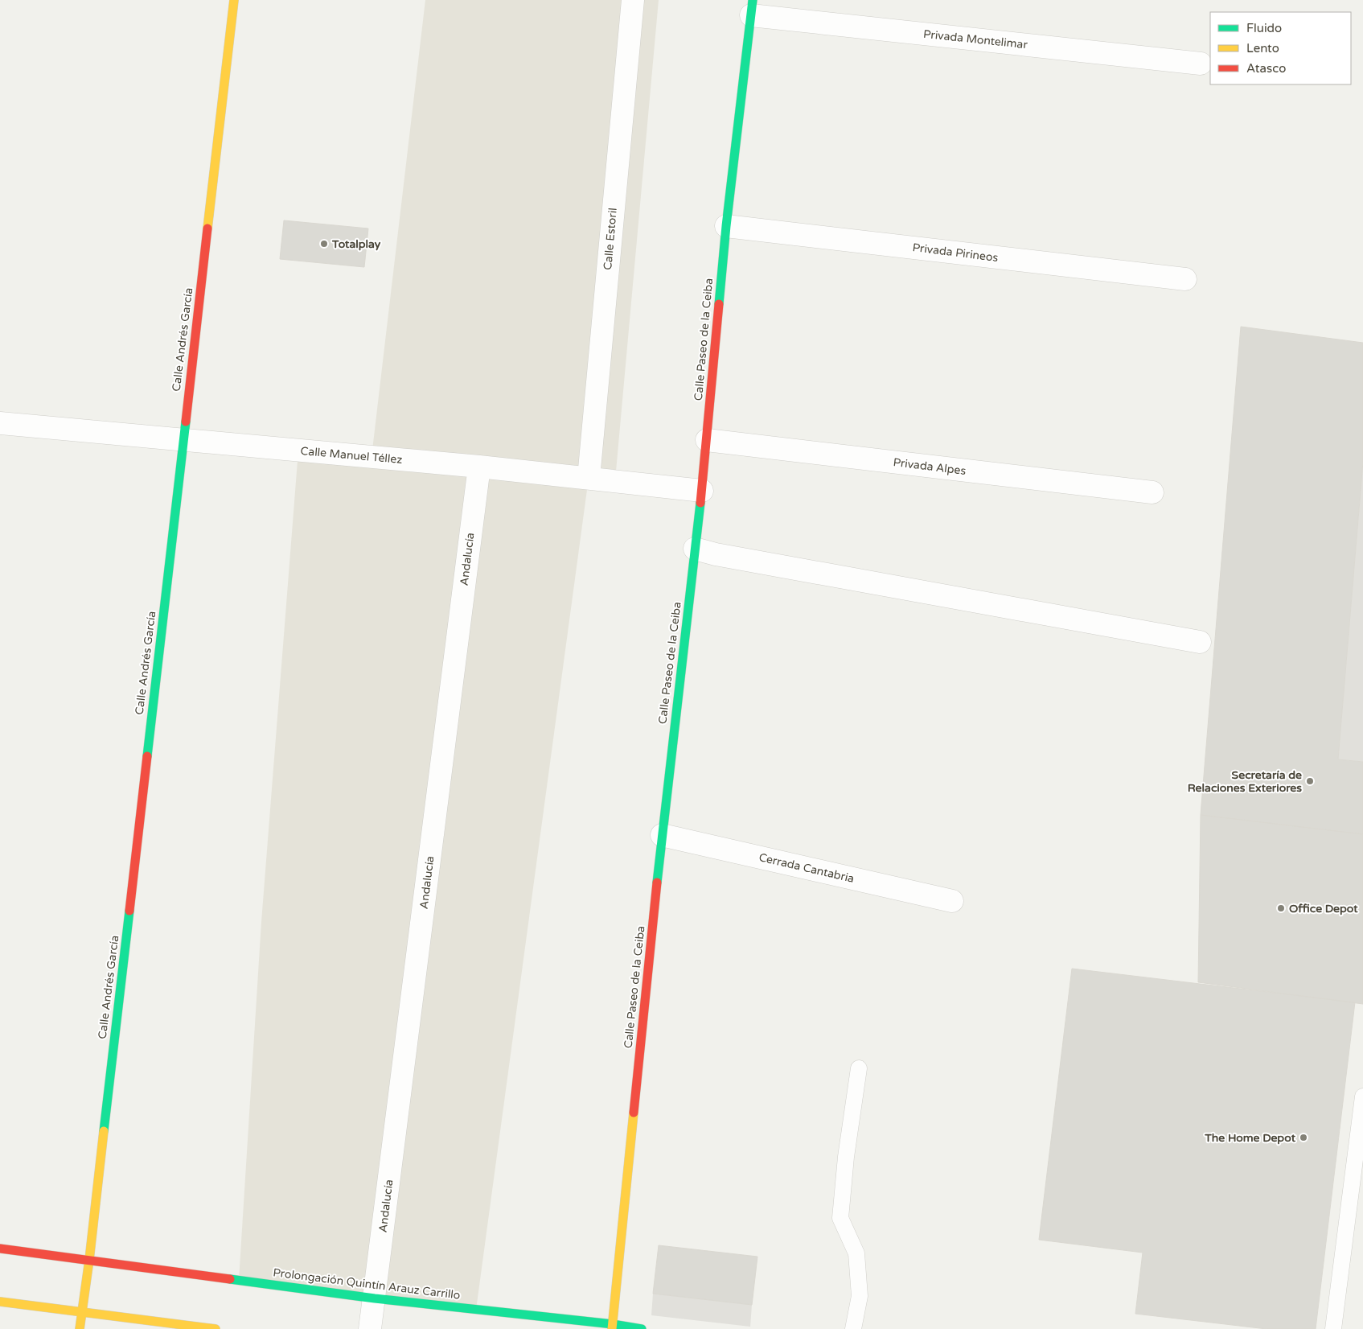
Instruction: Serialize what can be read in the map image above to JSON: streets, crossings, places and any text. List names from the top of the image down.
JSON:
{
  "streets": {
    "street": [
      "Privada Montelimar",
      "Calle Estoril",
      "Privada Pirineos",
      "Calle Andrés García",
      "Calle Paseo de la Ceiba",
      "Calle Manuel Téllez",
      "Privada Alpes",
      "Andalucía",
      "Cerrada Cantabria",
      "Prolongación Quintín Arauz Carrillo"
    ]
  },
  "crossings": [
    ["Privada Montelimar", "Calle Paseo de la Ceiba"],
    ["Calle Estoril", "Calle Manuel Téllez"],
    ["Privada Pirineos", "Calle Paseo de la Ceiba"],
    ["Calle Andrés García", "Calle Manuel Téllez"],
    ["Calle Andrés García", "Prolongación Quintín Arauz Carrillo"],
    ["Calle Paseo de la Ceiba", "Calle Manuel Téllez"],
    ["Calle Paseo de la Ceiba", "Privada Alpes"],
    ["Calle Paseo de la Ceiba", "Cerrada Cantabria"],
    ["Calle Paseo de la Ceiba", "Prolongación Quintín Arauz Carrillo"],
    ["Calle Manuel Téllez", "Andalucía"],
    ["Andalucía", "Prolongación Quintín Arauz Carrillo"]
  ],
  "places": [
    "Totalplay",
    "Secretaría de Relaciones Exteriores",
    "Office Depot",
    "The Home Depot"
  ],
  "legend": ["Fluido", "Lento", "Atasco"]
}
